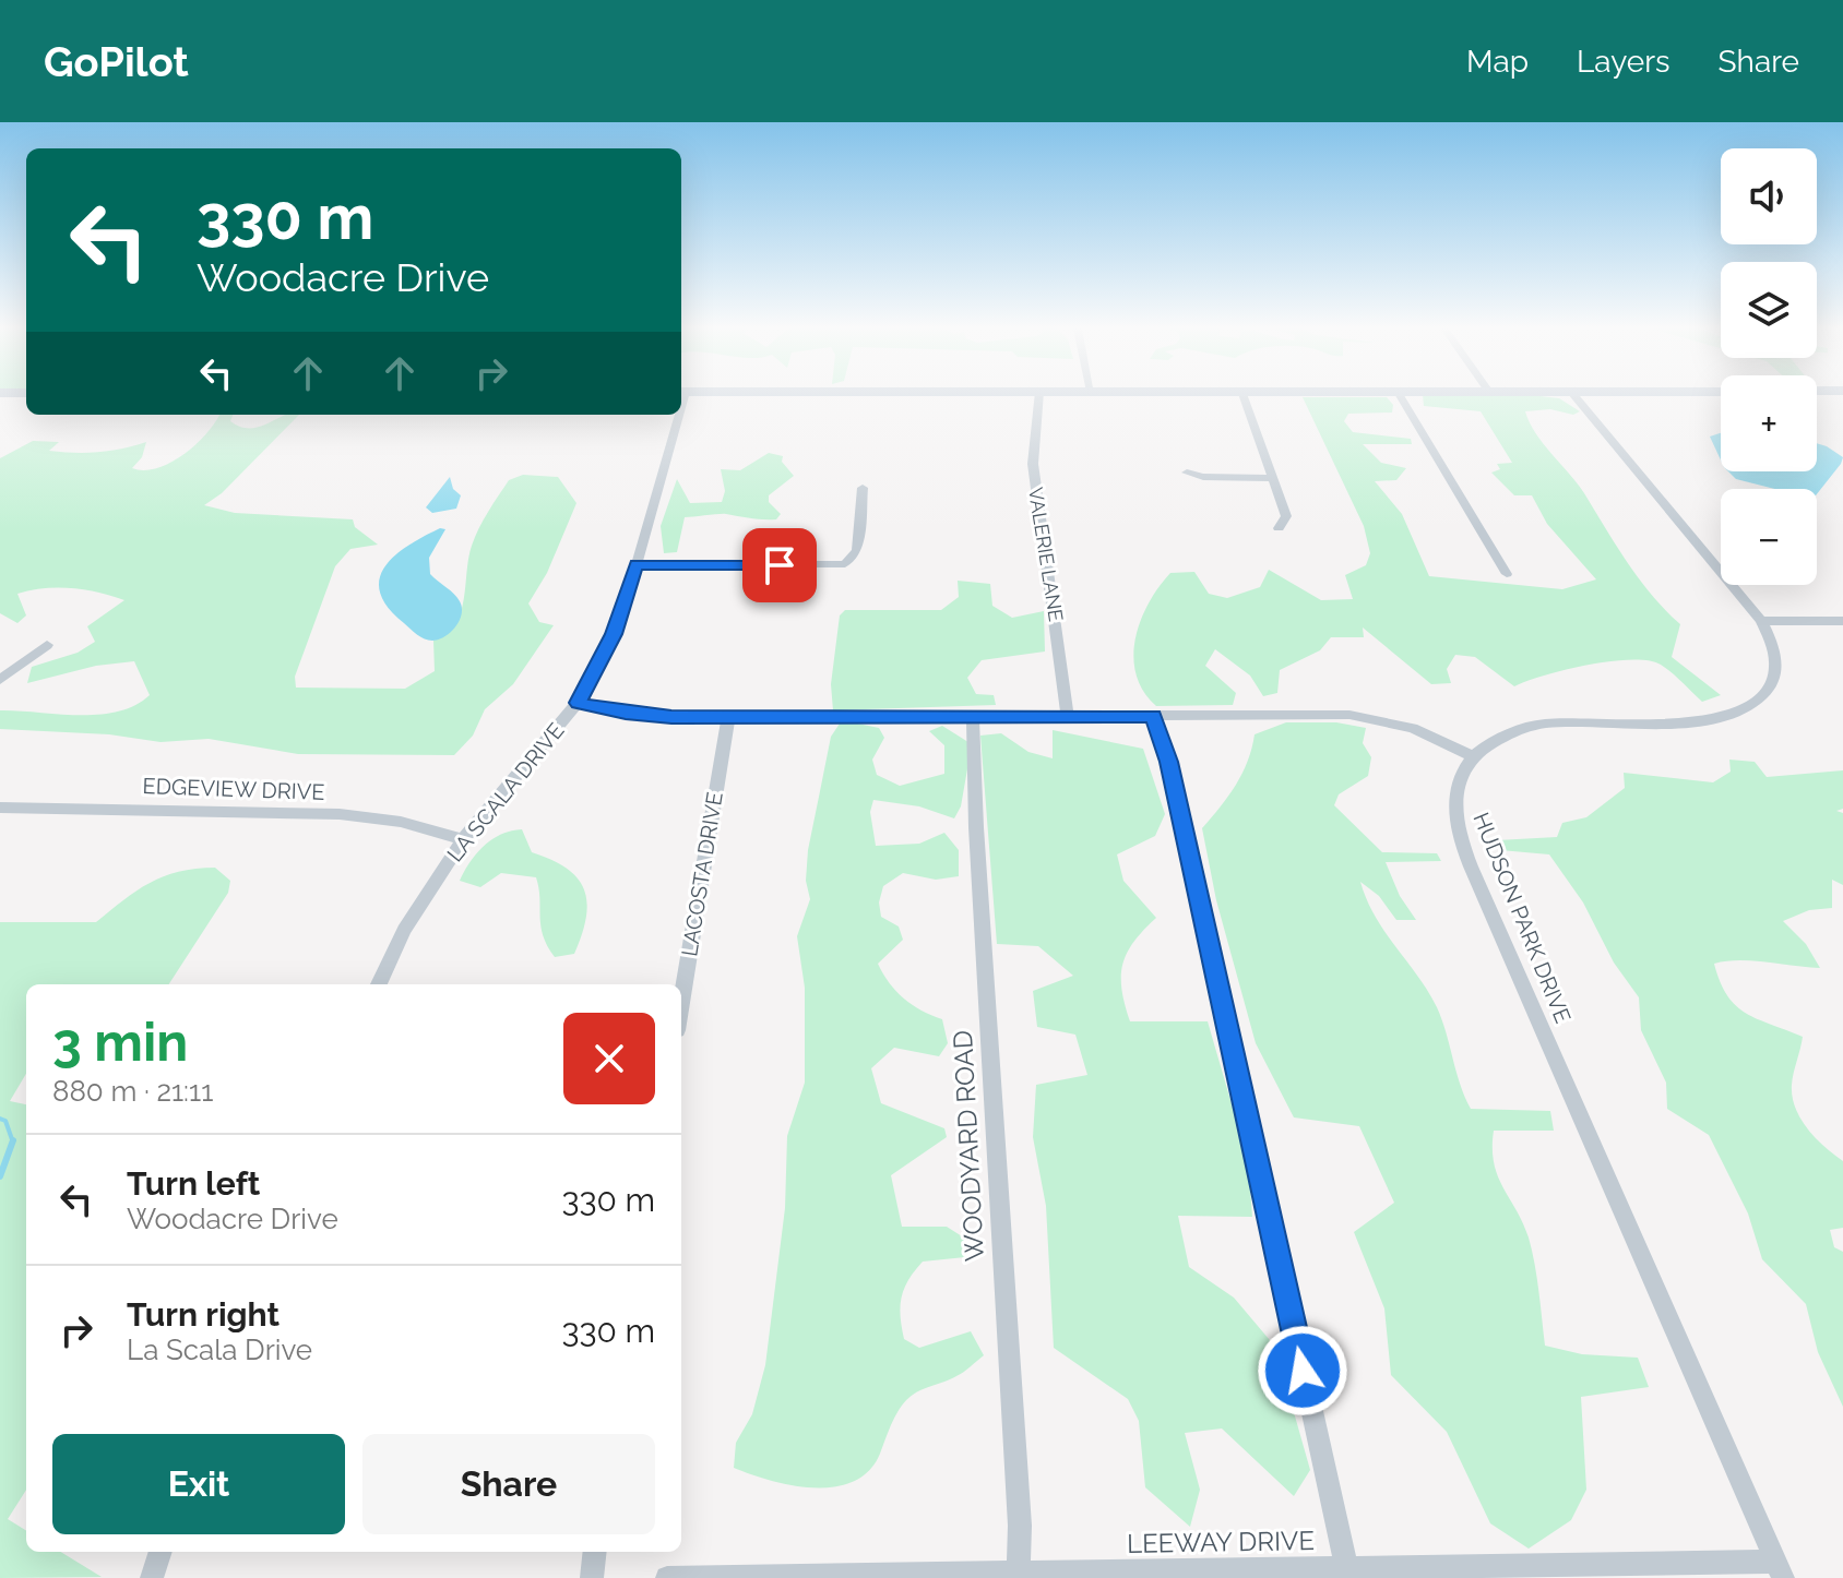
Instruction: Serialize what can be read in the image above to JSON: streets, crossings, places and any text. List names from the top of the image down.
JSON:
{
  "streets": {
    "street": [
      "VALERIE LANE",
      "EDGEVIEW DRIVE",
      "LA SCALA DRIVE",
      "LACOSTA DRIVE",
      "HUDSON PARK DRIVE",
      "WOODYARD ROAD",
      "LEEWAY DRIVE"
    ]
  },
  "crossings": [
    ["EDGEVIEW DRIVE", "LA SCALA DRIVE"],
    ["HUDSON PARK DRIVE", "LEEWAY DRIVE"],
    ["WOODYARD ROAD", "LEEWAY DRIVE"]
  ],
  "page": {
    "header": "GoPilot",
    "nav": ["Map", "Layers", "Share"],
    "map_buttons": ["+", "−"],
    "turn": ["330 m", "Woodacre Drive"],
    "heading": ["3 min", "880 m · 21:11"],
    "list": [
      {
        "name": "Turn left",
        "note": "Woodacre Drive",
        "value": "330 m"
      },
      {
        "name": "Turn right",
        "note": "La Scala Drive",
        "value": "330 m"
      }
    ],
    "buttons": ["Exit", "Share"]
  }
}
